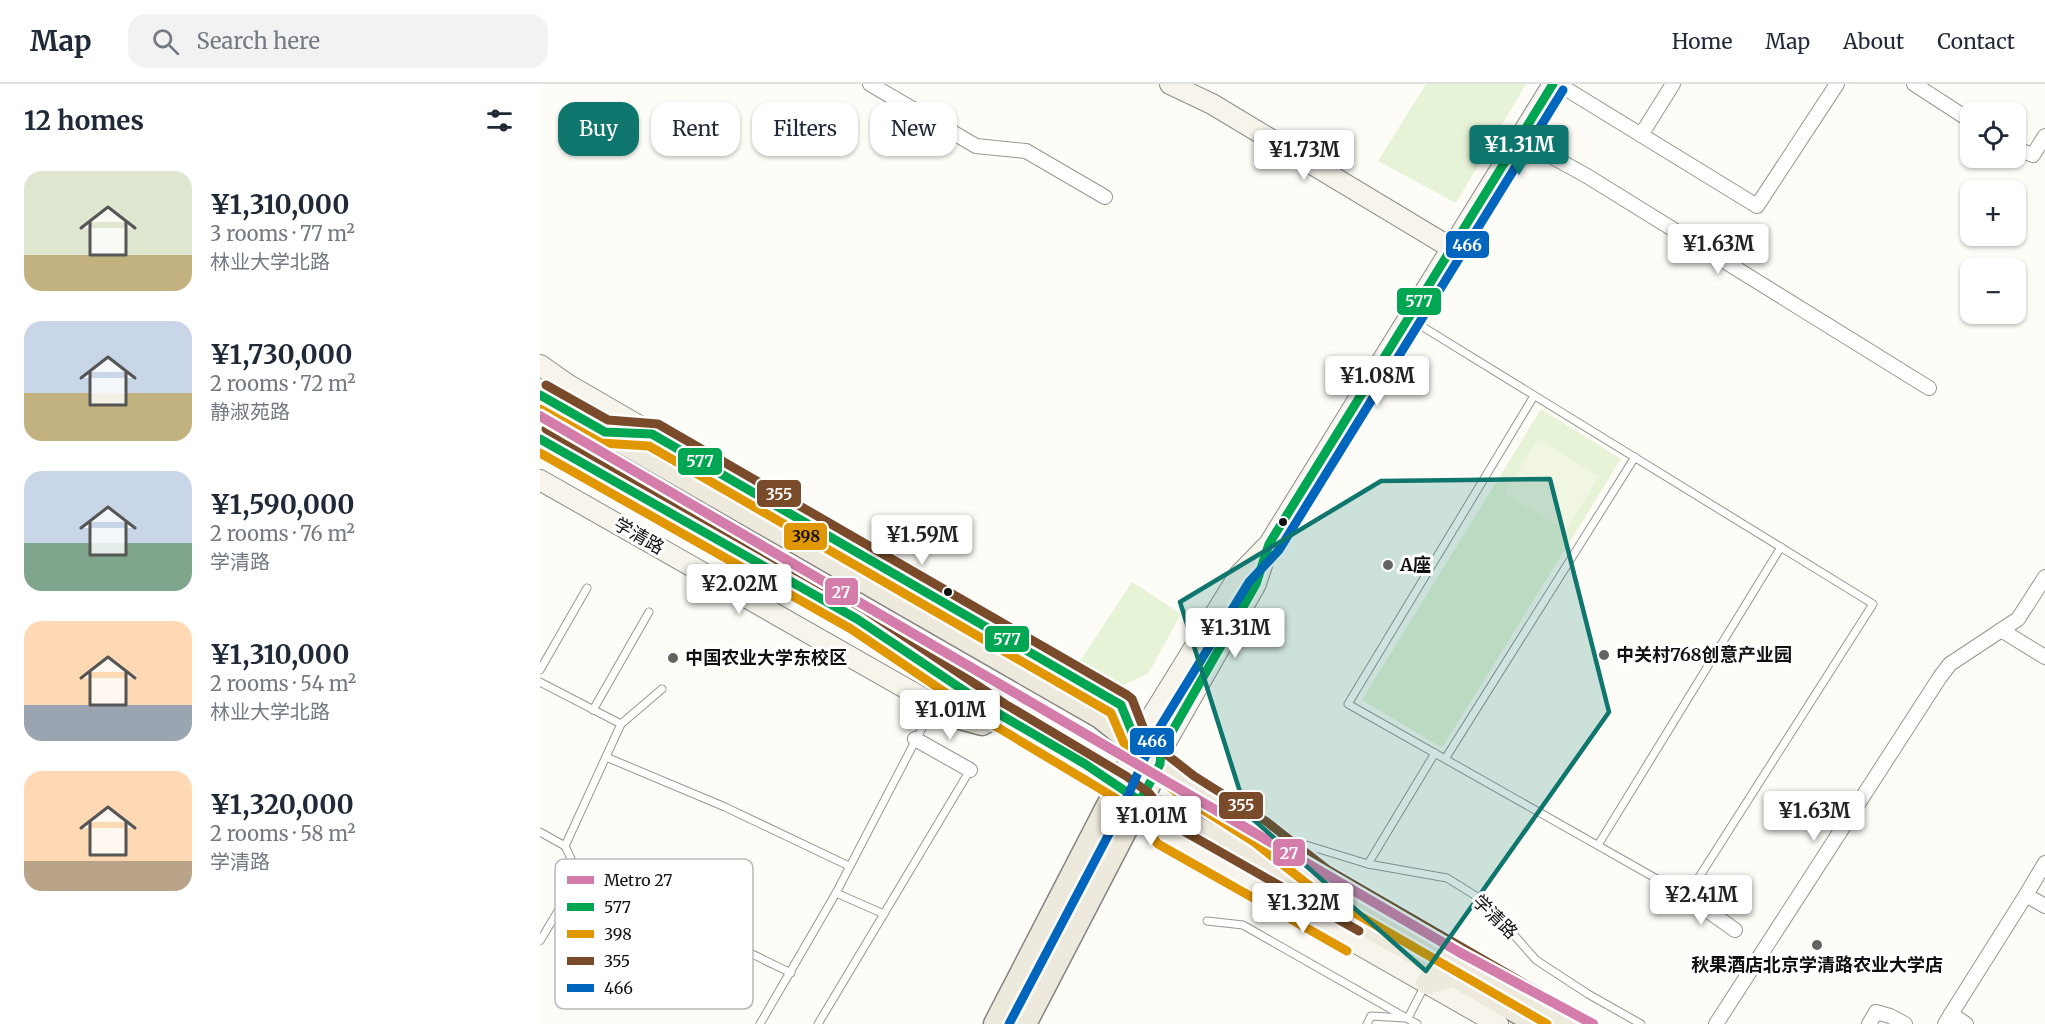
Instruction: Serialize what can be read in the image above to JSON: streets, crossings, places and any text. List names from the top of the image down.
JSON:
{
  "streets": {
    "main road": ["学清路"]
  },
  "places": [
    "A座",
    "中关村768创意产业园",
    "中国农业大学东校区",
    "秋果酒店北京学清路农业大学店"
  ],
  "lines": [
    "transit line 577",
    "transit line 466",
    "transit line 355",
    "transit line 398",
    "metro line 27"
  ],
  "legend": [
    "Metro 27",
    "577",
    "398",
    "355",
    "466"
  ],
  "page": {
    "header": "Map",
    "search": "Search here",
    "nav": [
      "Home",
      "Map",
      "About",
      "Contact"
    ],
    "heading": "12 homes",
    "map_buttons": ["+", "−"],
    "chip": [
      "Buy",
      "Rent",
      "Filters",
      "New"
    ],
    "price": [
      "¥1.31M",
      "¥1.73M",
      "¥1.63M",
      "¥1.08M",
      "¥1.59M",
      "¥2.02M",
      "¥1.31M",
      "¥1.01M",
      "¥1.63M",
      "¥1.01M",
      "¥2.41M",
      "¥1.32M"
    ],
    "list": [
      {
        "name": "¥1,310,000",
        "note": "3 rooms · 77 m² · 林业大学北路"
      },
      {
        "name": "¥1,730,000",
        "note": "2 rooms · 72 m² · 静淑苑路"
      },
      {
        "name": "¥1,590,000",
        "note": "2 rooms · 76 m² · 学清路"
      },
      {
        "name": "¥1,310,000",
        "note": "2 rooms · 54 m² · 林业大学北路"
      },
      {
        "name": "¥1,320,000",
        "note": "2 rooms · 58 m² · 学清路"
      }
    ]
  }
}
